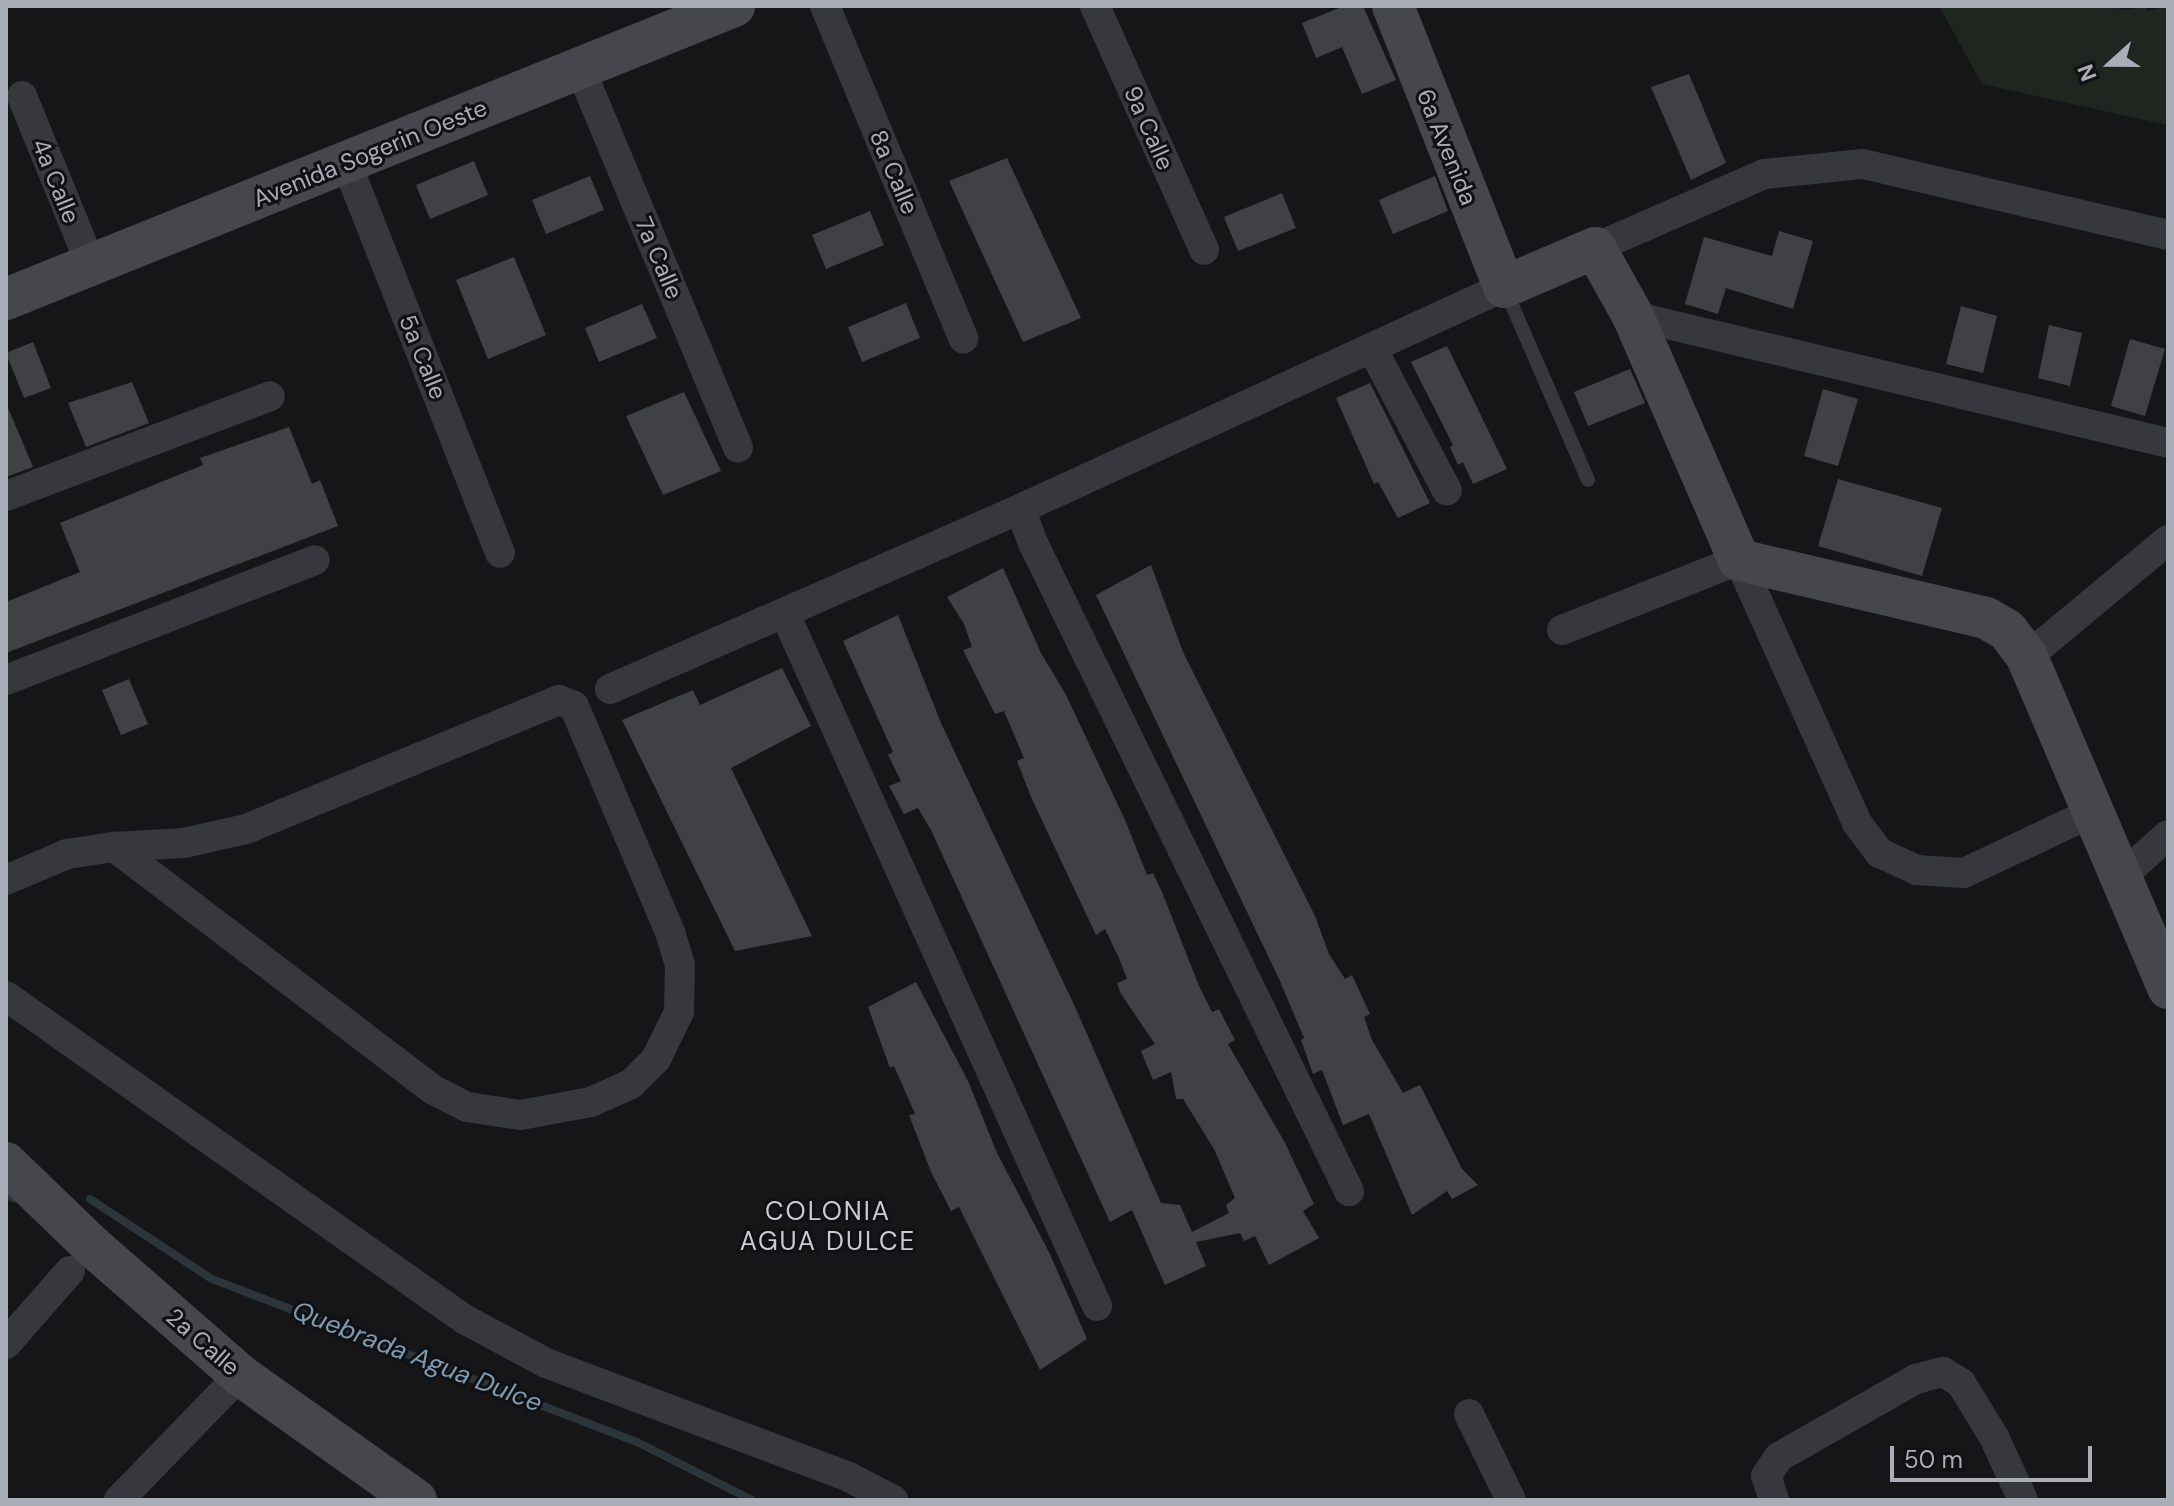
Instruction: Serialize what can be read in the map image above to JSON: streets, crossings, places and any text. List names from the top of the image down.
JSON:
{
  "streets": {
    "street": [
      "9a Calle",
      "6a Avenida",
      "Avenida Sogerin Oeste",
      "8a Calle",
      "4a Calle",
      "7a Calle",
      "5a Calle",
      "2a Calle"
    ]
  },
  "crossings": [
    ["Avenida Sogerin Oeste", "4a Calle"],
    ["Avenida Sogerin Oeste", "7a Calle"],
    ["Avenida Sogerin Oeste", "5a Calle"]
  ],
  "districts": ["COLONIA AGUA DULCE"],
  "water": ["Quebrada Agua Dulce"],
  "scale_bar": "50 m",
  "north": "left"
}
